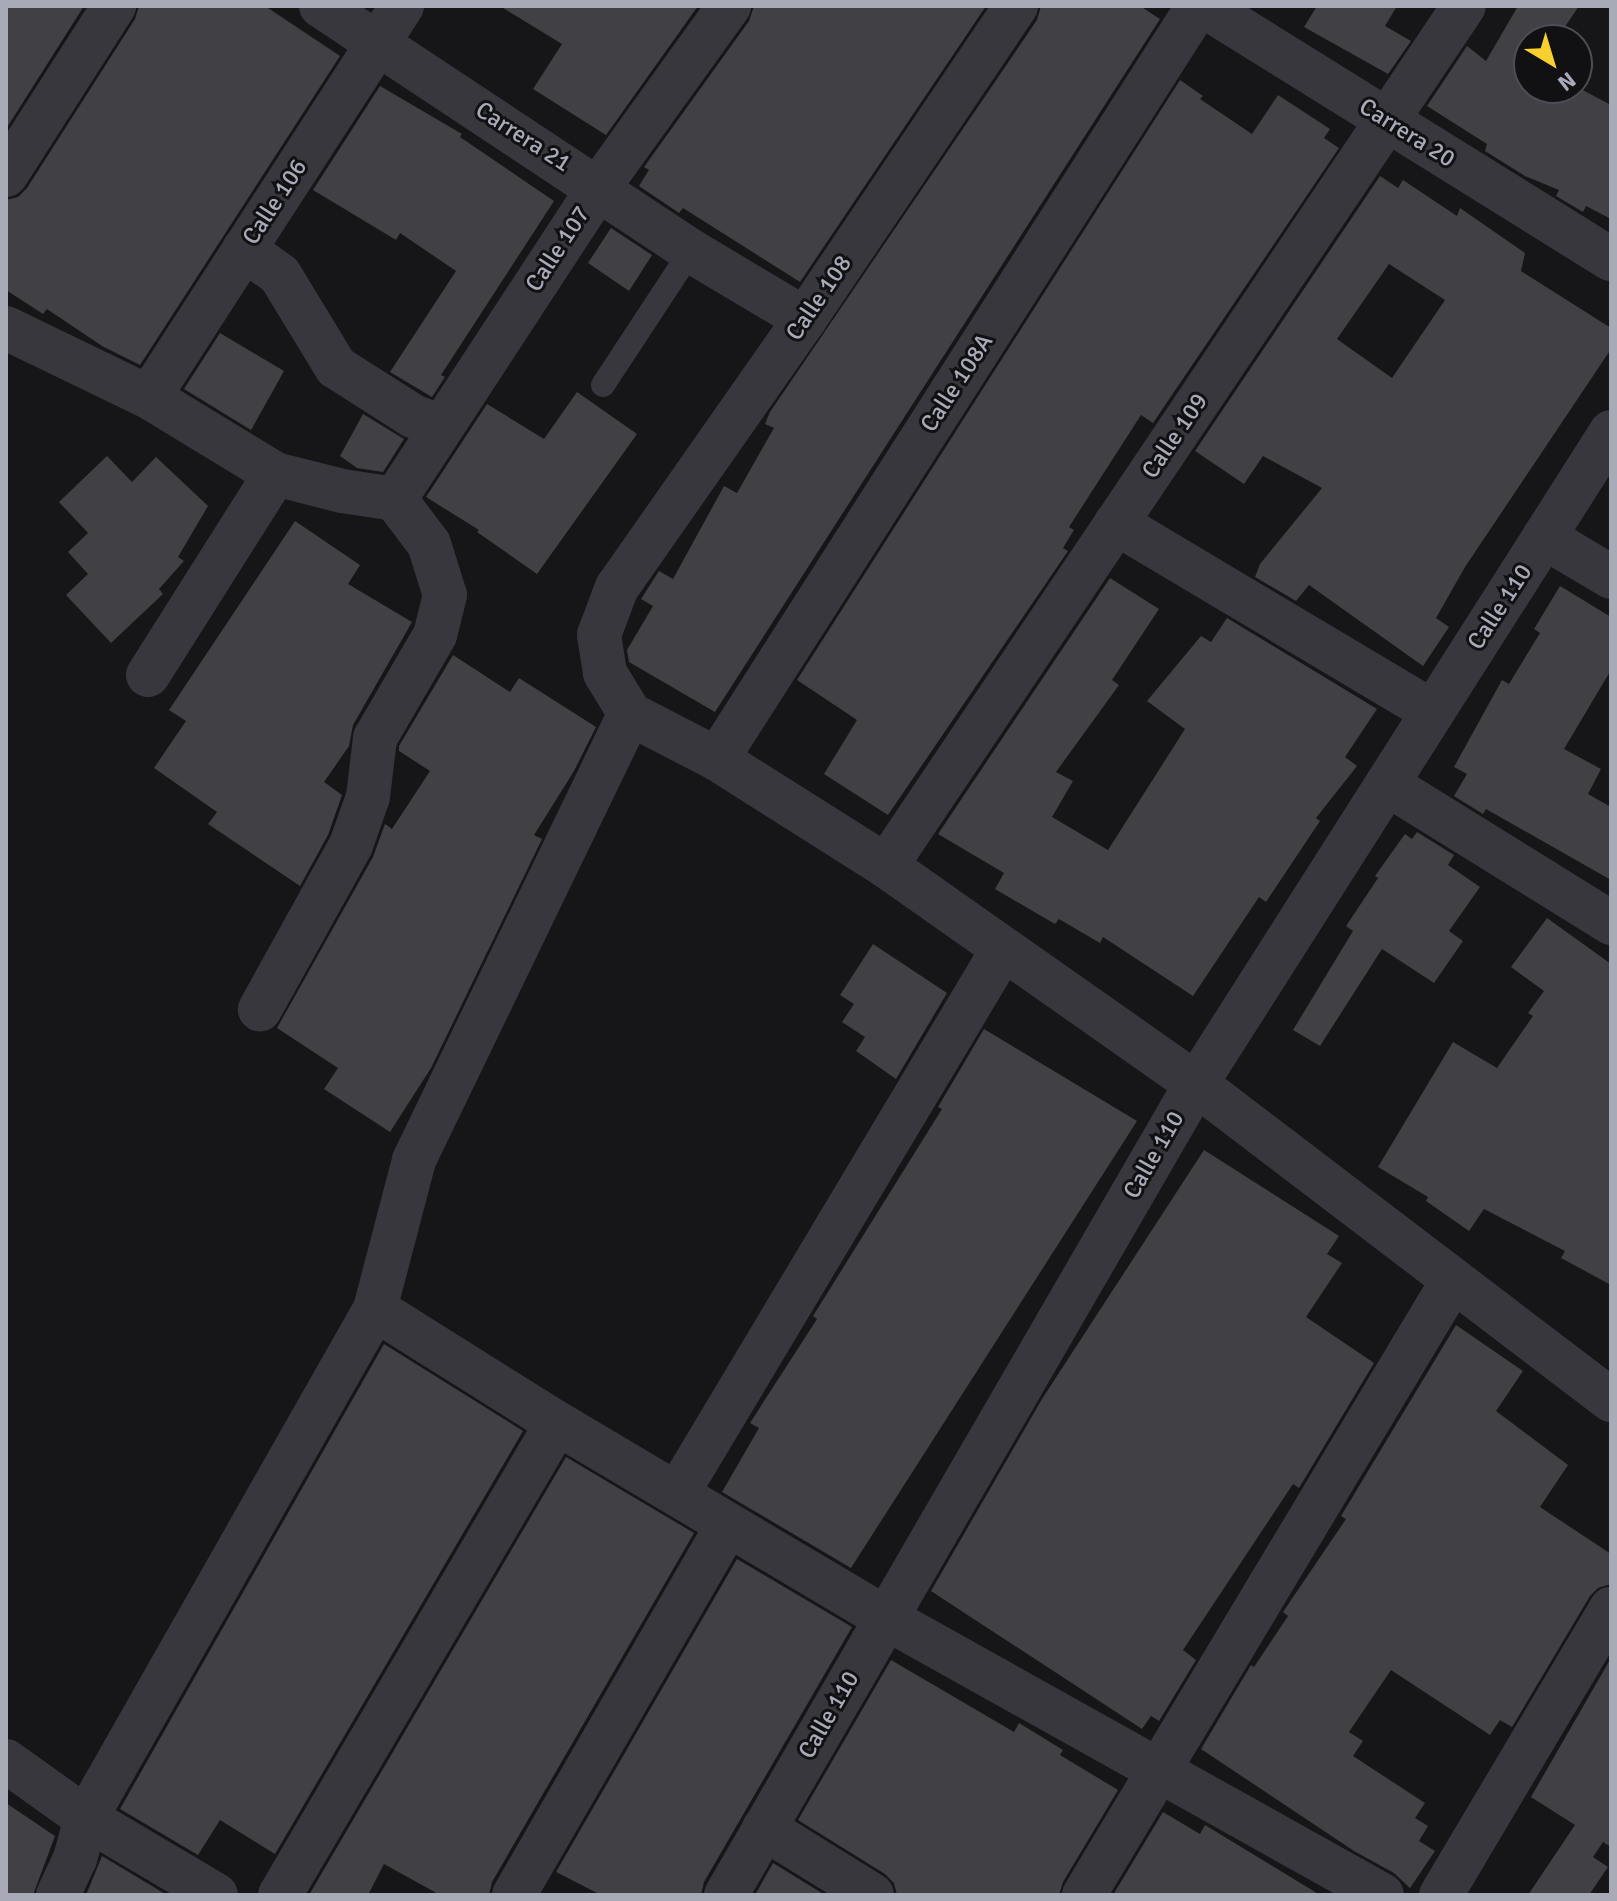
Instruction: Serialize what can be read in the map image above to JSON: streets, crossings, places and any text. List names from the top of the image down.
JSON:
{
  "streets": {
    "street": [
      "Carrera 20",
      "Carrera 21",
      "Calle 106",
      "Calle 107",
      "Calle 108",
      "Calle 108A",
      "Calle 109",
      "Calle 110"
    ]
  },
  "crossings": [
    ["Carrera 20", "Calle 108A"],
    ["Carrera 20", "Calle 109"],
    ["Carrera 21", "Calle 106"],
    ["Carrera 21", "Calle 107"],
    ["Carrera 21", "Calle 108"]
  ],
  "north": "bottom right"
}
